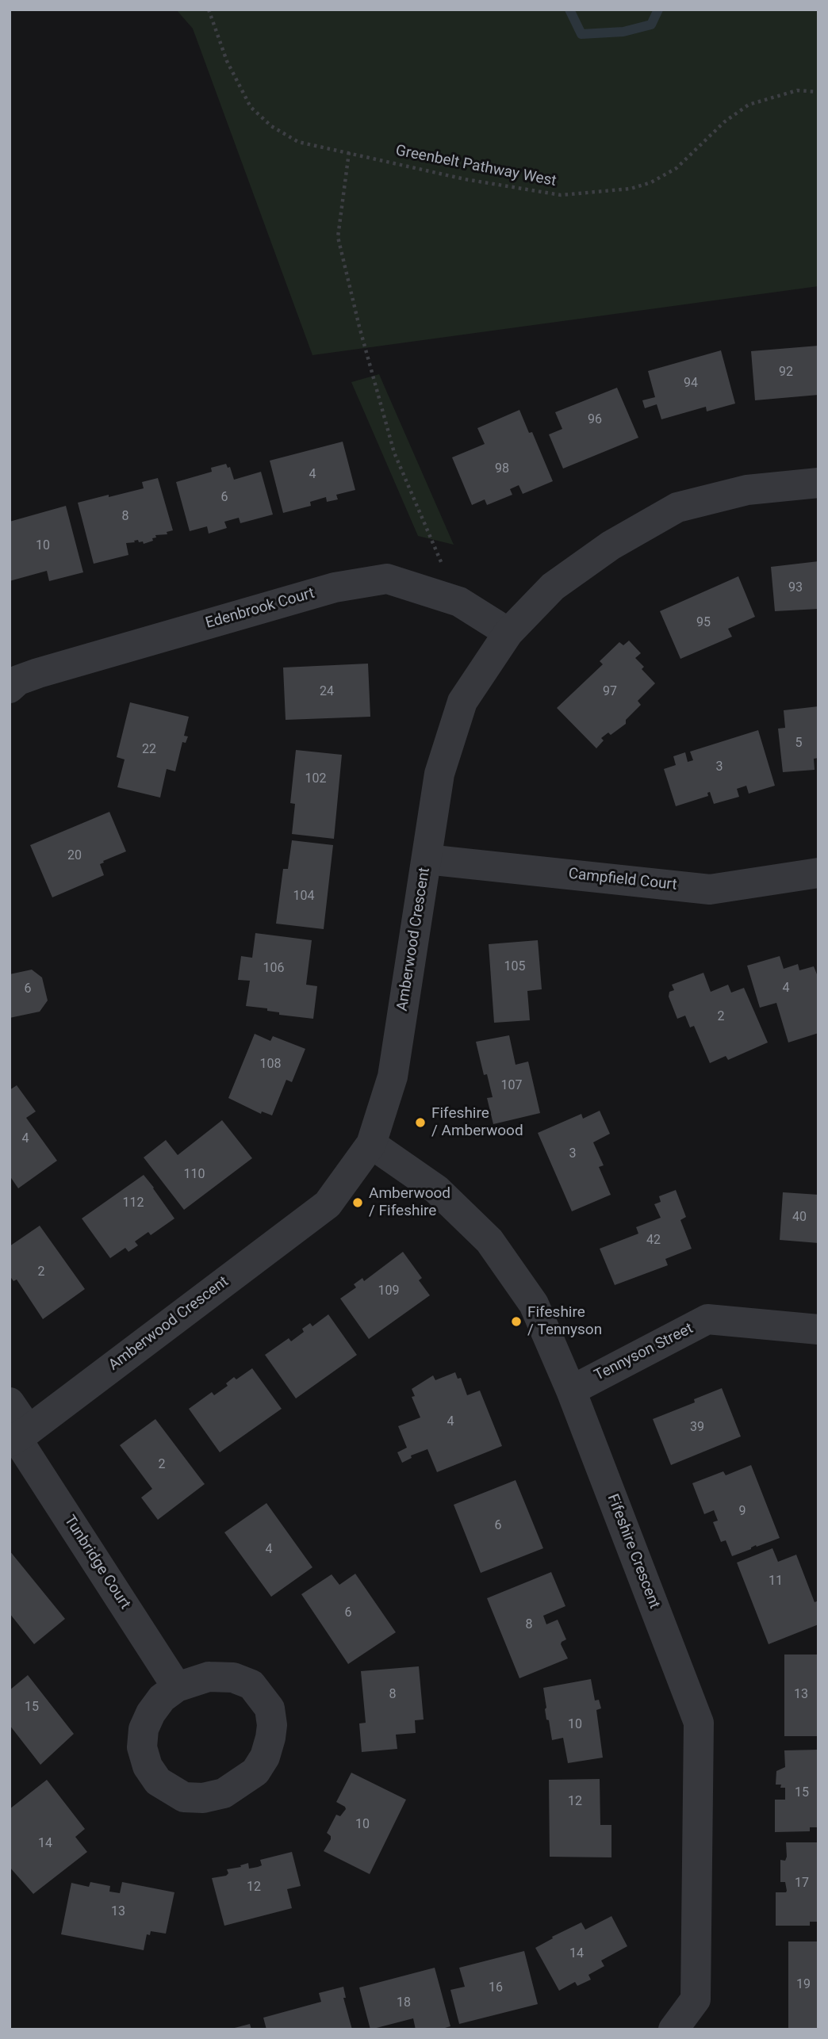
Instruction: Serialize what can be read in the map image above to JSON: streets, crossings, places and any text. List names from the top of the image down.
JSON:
{
  "streets": {
    "street": [
      "Edenbrook Court",
      "Campfield Court",
      "Amberwood Crescent",
      "Tennyson Street",
      "Fifeshire Crescent",
      "Tunbridge Court"
    ],
    "path": ["Greenbelt Pathway West"]
  },
  "crossings": [
    ["Edenbrook Court", "Amberwood Crescent"],
    ["Campfield Court", "Amberwood Crescent"],
    ["Amberwood Crescent", "Fifeshire Crescent"],
    ["Amberwood Crescent", "Tunbridge Court"],
    ["Tennyson Street", "Fifeshire Crescent"]
  ],
  "places": ["Fifeshire / Amberwood", "Amberwood / Fifeshire", "Fifeshire / Tennyson"],
  "house_numbers": [
    "92",
    "94",
    "96",
    "98",
    "4",
    "6",
    "8",
    "10",
    "93",
    "95",
    "24",
    "97",
    "5",
    "22",
    "3",
    "102",
    "20",
    "104",
    "105",
    "106",
    "4",
    "6",
    "2",
    "108",
    "107",
    "4",
    "3",
    "110",
    "112",
    "40",
    "42",
    "2",
    "109",
    "4",
    "39",
    "2",
    "9",
    "6",
    "4",
    "11",
    "6",
    "8",
    "8",
    "13",
    "15",
    "10",
    "15",
    "12",
    "10",
    "14",
    "17",
    "12",
    "13",
    "14",
    "19",
    "16",
    "18"
  ]
}
